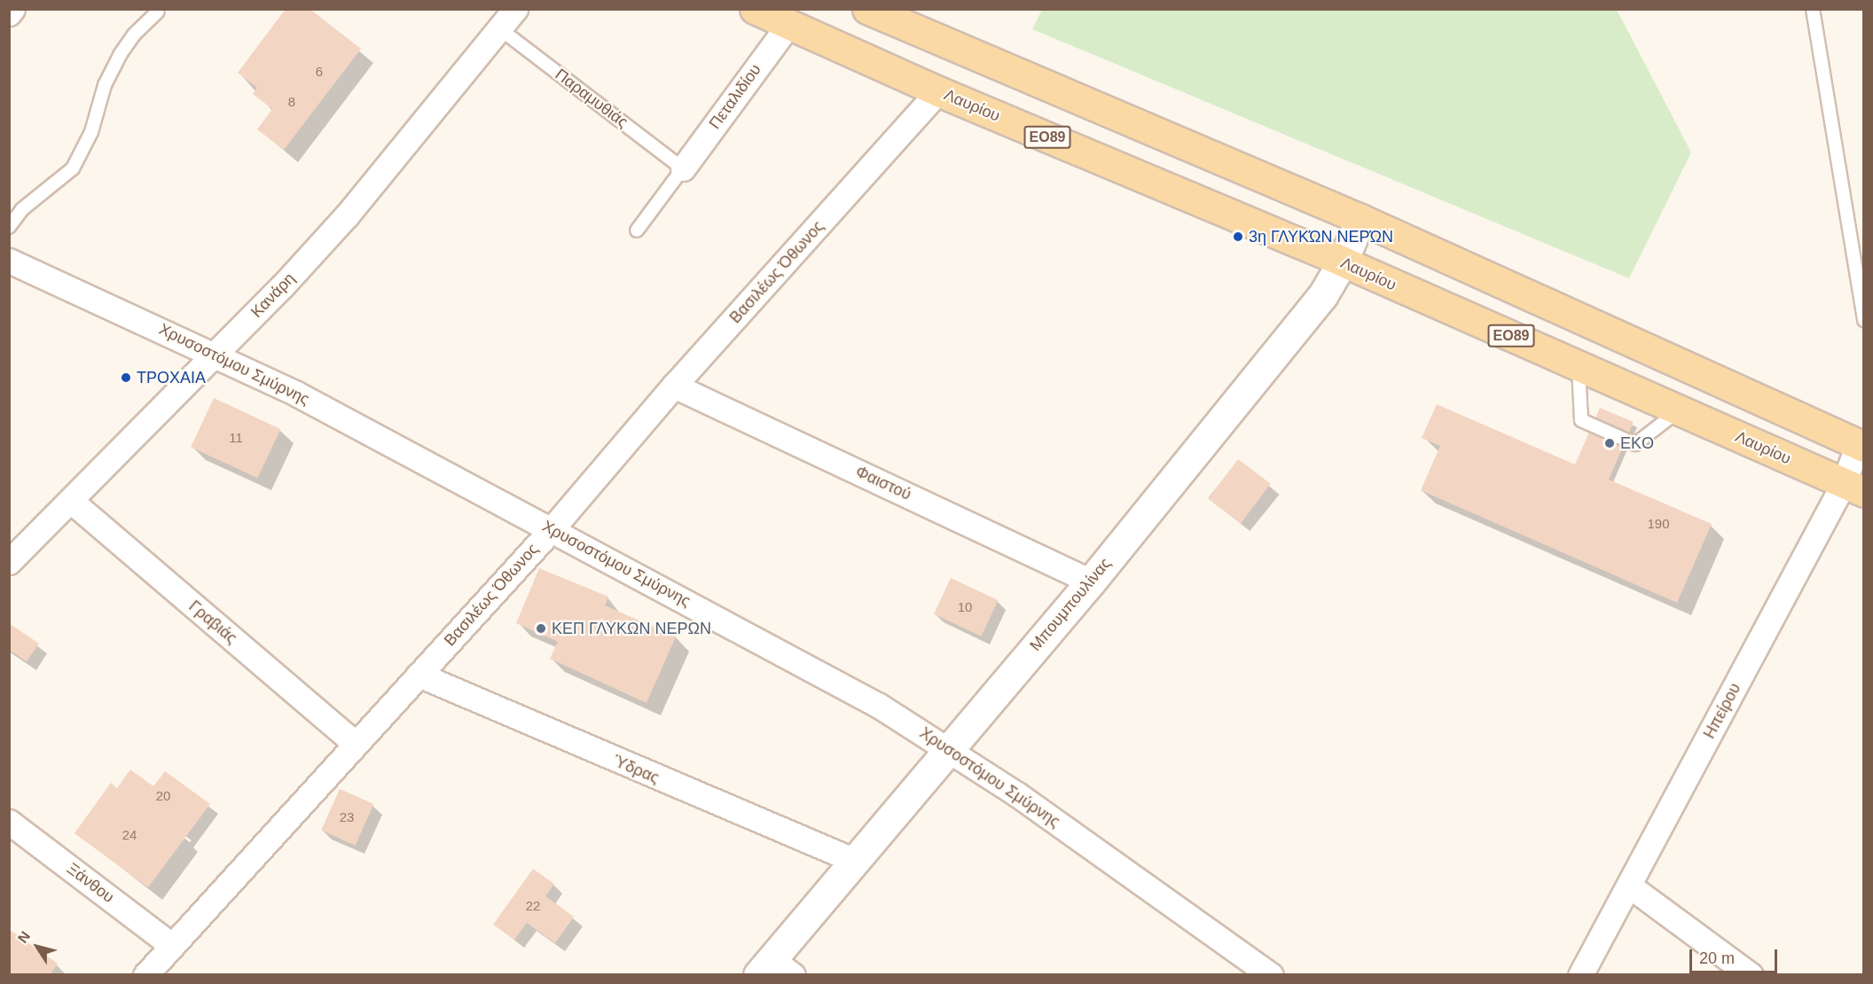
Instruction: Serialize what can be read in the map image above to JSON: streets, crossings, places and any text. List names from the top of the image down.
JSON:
{
  "streets": {
    "main road": ["Λαυρίου", "ΕΟ89"],
    "street": [
      "Πεταλιδίου",
      "Βασιλέως Όθωνος",
      "Κανάρη",
      "Χρυσοστόμου Σμύρνης",
      "Φαιστού",
      "Μπουμπουλίνας",
      "Γραβιάς",
      "Ηπείρου",
      "Ύδρας",
      "Ξάνθου"
    ],
    "lane": ["Παραμυθιάς"]
  },
  "crossings": [
    ["Πεταλιδίου", "Παραμυθιάς"],
    ["Πεταλιδίου", "Λαυρίου"],
    ["Παραμυθιάς", "Κανάρη"],
    ["Λαυρίου", "Βασιλέως Όθωνος"],
    ["Λαυρίου", "Μπουμπουλίνας"],
    ["Λαυρίου", "Ηπείρου"],
    ["Βασιλέως Όθωνος", "Χρυσοστόμου Σμύρνης"],
    ["Βασιλέως Όθωνος", "Φαιστού"],
    ["Βασιλέως Όθωνος", "Γραβιάς"],
    ["Βασιλέως Όθωνος", "Ύδρας"],
    ["Βασιλέως Όθωνος", "Ξάνθου"],
    ["Κανάρη", "Χρυσοστόμου Σμύρνης"],
    ["Κανάρη", "Γραβιάς"],
    ["Χρυσοστόμου Σμύρνης", "Μπουμπουλίνας"],
    ["Φαιστού", "Μπουμπουλίνας"],
    ["Μπουμπουλίνας", "Ύδρας"]
  ],
  "places": [
    "3η ΓΛΥΚΏΝ ΝΕΡΏΝ",
    "ΤΡΟΧΑΙΑ",
    "EKO",
    "ΚΕΠ ΓΛΥΚΩΝ ΝΕΡΩΝ"
  ],
  "house_numbers": [
    "6",
    "8",
    "11",
    "190",
    "10",
    "20",
    "23",
    "24",
    "22"
  ],
  "scale_bar": "20 m",
  "north": "top left"
}
